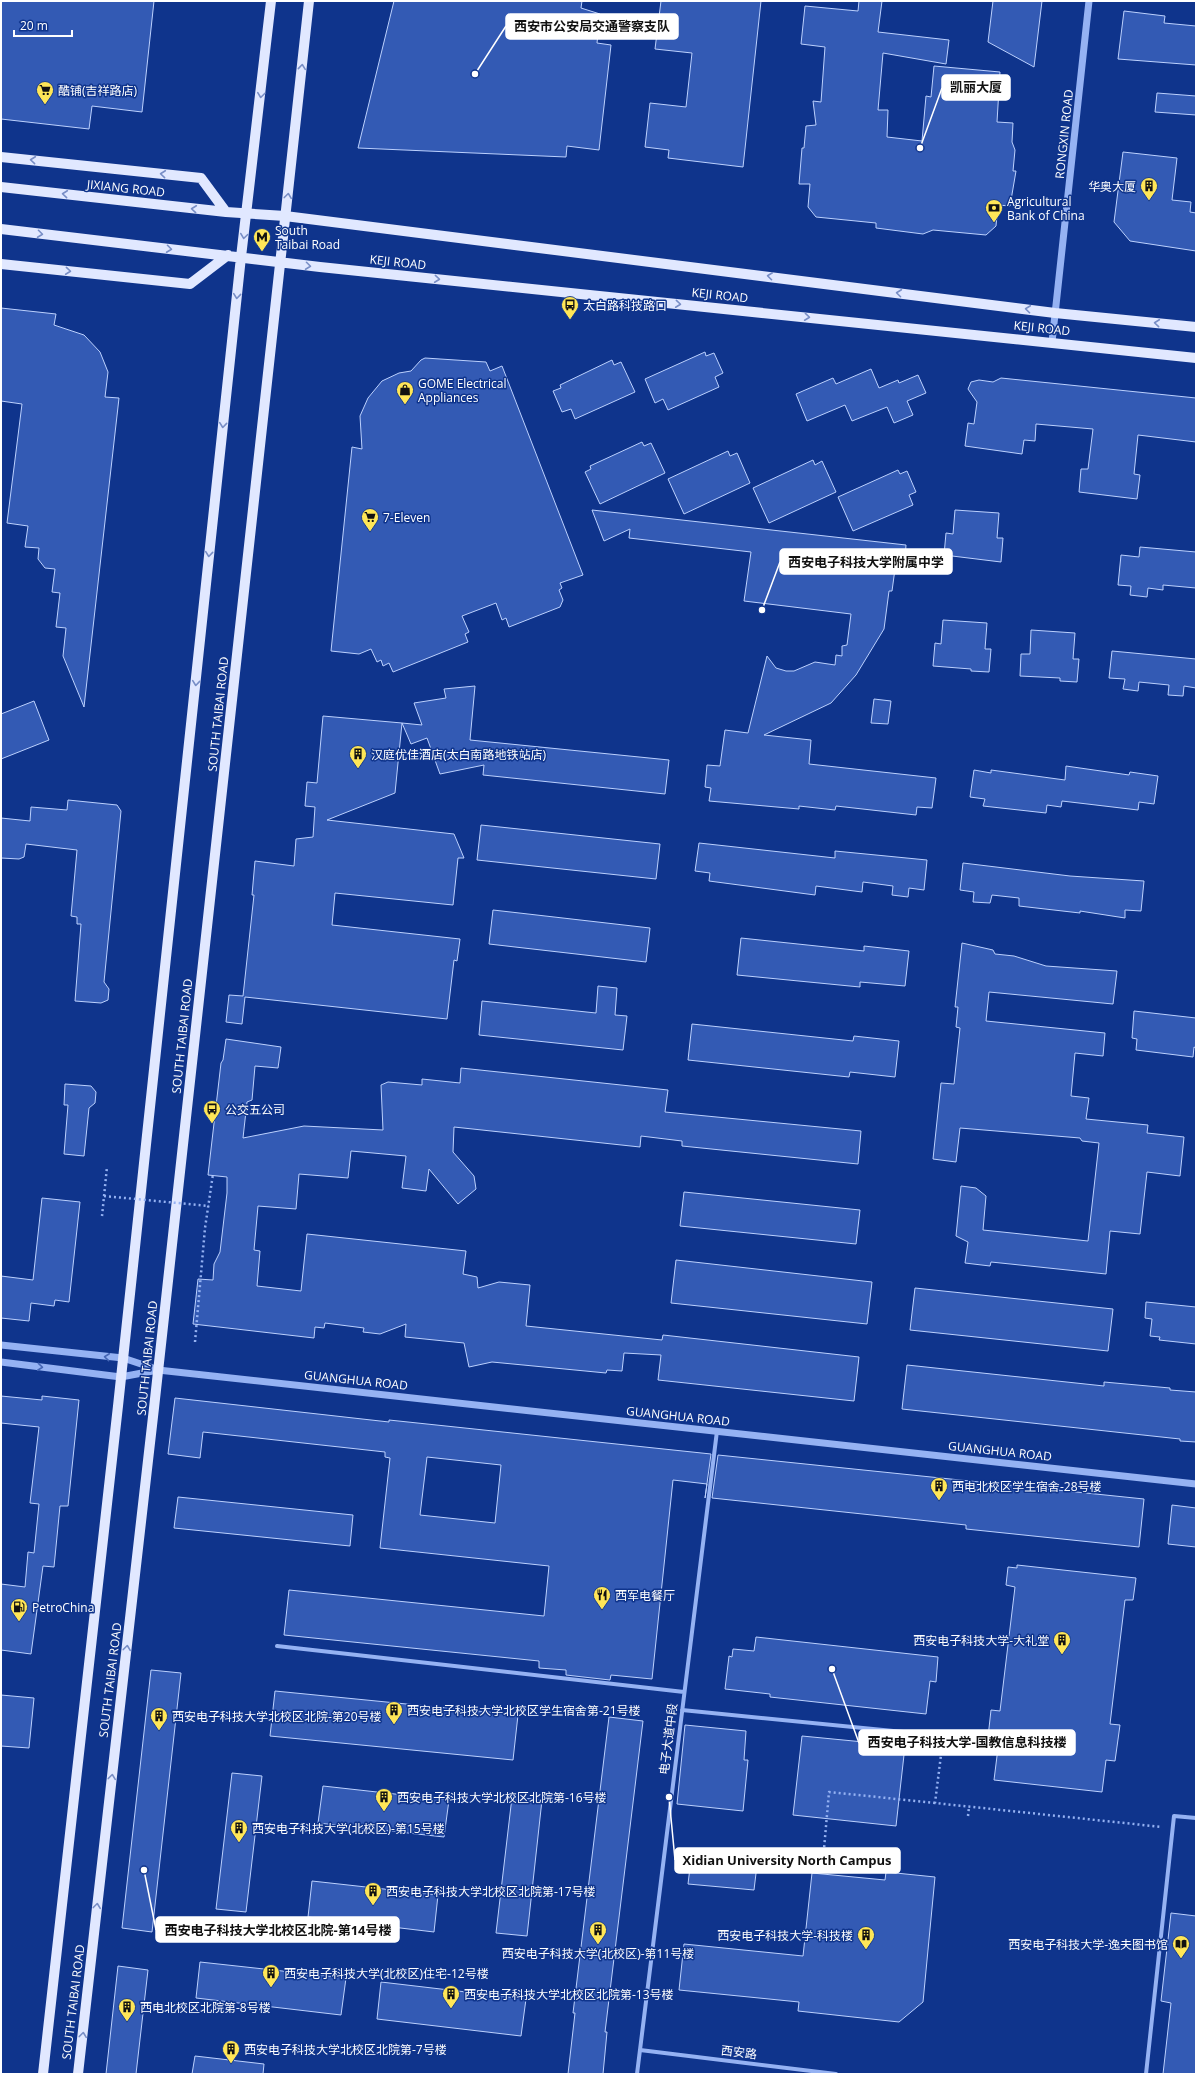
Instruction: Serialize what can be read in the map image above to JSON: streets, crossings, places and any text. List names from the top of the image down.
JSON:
{
  "streets": {
    "main road": ["JIXIANG ROAD", "KEJI ROAD", "SOUTH TAIBAI ROAD"],
    "street": [
      "RONGXIN ROAD",
      "GUANGHUA ROAD",
      "电子大道中段",
      "西安路"
    ]
  },
  "crossings": [
    ["RONGXIN ROAD", "KEJI ROAD"],
    ["JIXIANG ROAD", "KEJI ROAD"],
    ["JIXIANG ROAD", "SOUTH TAIBAI ROAD"],
    ["KEJI ROAD", "SOUTH TAIBAI ROAD"],
    ["SOUTH TAIBAI ROAD", "GUANGHUA ROAD"],
    ["GUANGHUA ROAD", "电子大道中段"],
    ["电子大道中段", "西安路"]
  ],
  "places": {
    "other": [
      "西安市公安局交通警察支队",
      "凯丽大厦",
      "西安电子科技大学附属中学",
      "西安电子科技大学-国教信息科技楼",
      "Xidian University North Campus",
      "西安电子科技大学北校区北院-第14号楼"
    ],
    "supermarket": ["酷铺(吉祥路店)", "7-Eleven"],
    "building": [
      "华奥大厦",
      "汉庭优佳酒店(太白南路地铁站店)",
      "西电北校区学生宿舍-28号楼",
      "西安电子科技大学-大礼堂",
      "西安电子科技大学北校区学生宿舍第-21号楼",
      "西安电子科技大学北校区北院-第20号楼",
      "西安电子科技大学北校区北院第-16号楼",
      "西安电子科技大学(北校区)-第15号楼",
      "西安电子科技大学北校区北院第-17号楼",
      "西安电子科技大学(北校区)-第11号楼",
      "西安电子科技大学-科技楼",
      "西安电子科技大学(北校区)住宅-12号楼",
      "西安电子科技大学北校区北院第-13号楼",
      "西电北校区北院第-8号楼",
      "西安电子科技大学北校区北院第-7号楼"
    ],
    "bank": ["Agricultural Bank of China"],
    "metro station": ["South Taibai Road"],
    "bus stop": ["太白路科技路口", "公交五公司"],
    "shop": ["GOME Electrical Appliances"],
    "restaurant": ["西军电餐厅"],
    "fuel station": ["PetroChina"],
    "library": ["西安电子科技大学-逸夫图书馆"]
  },
  "scale_bar": "20 m"
}
